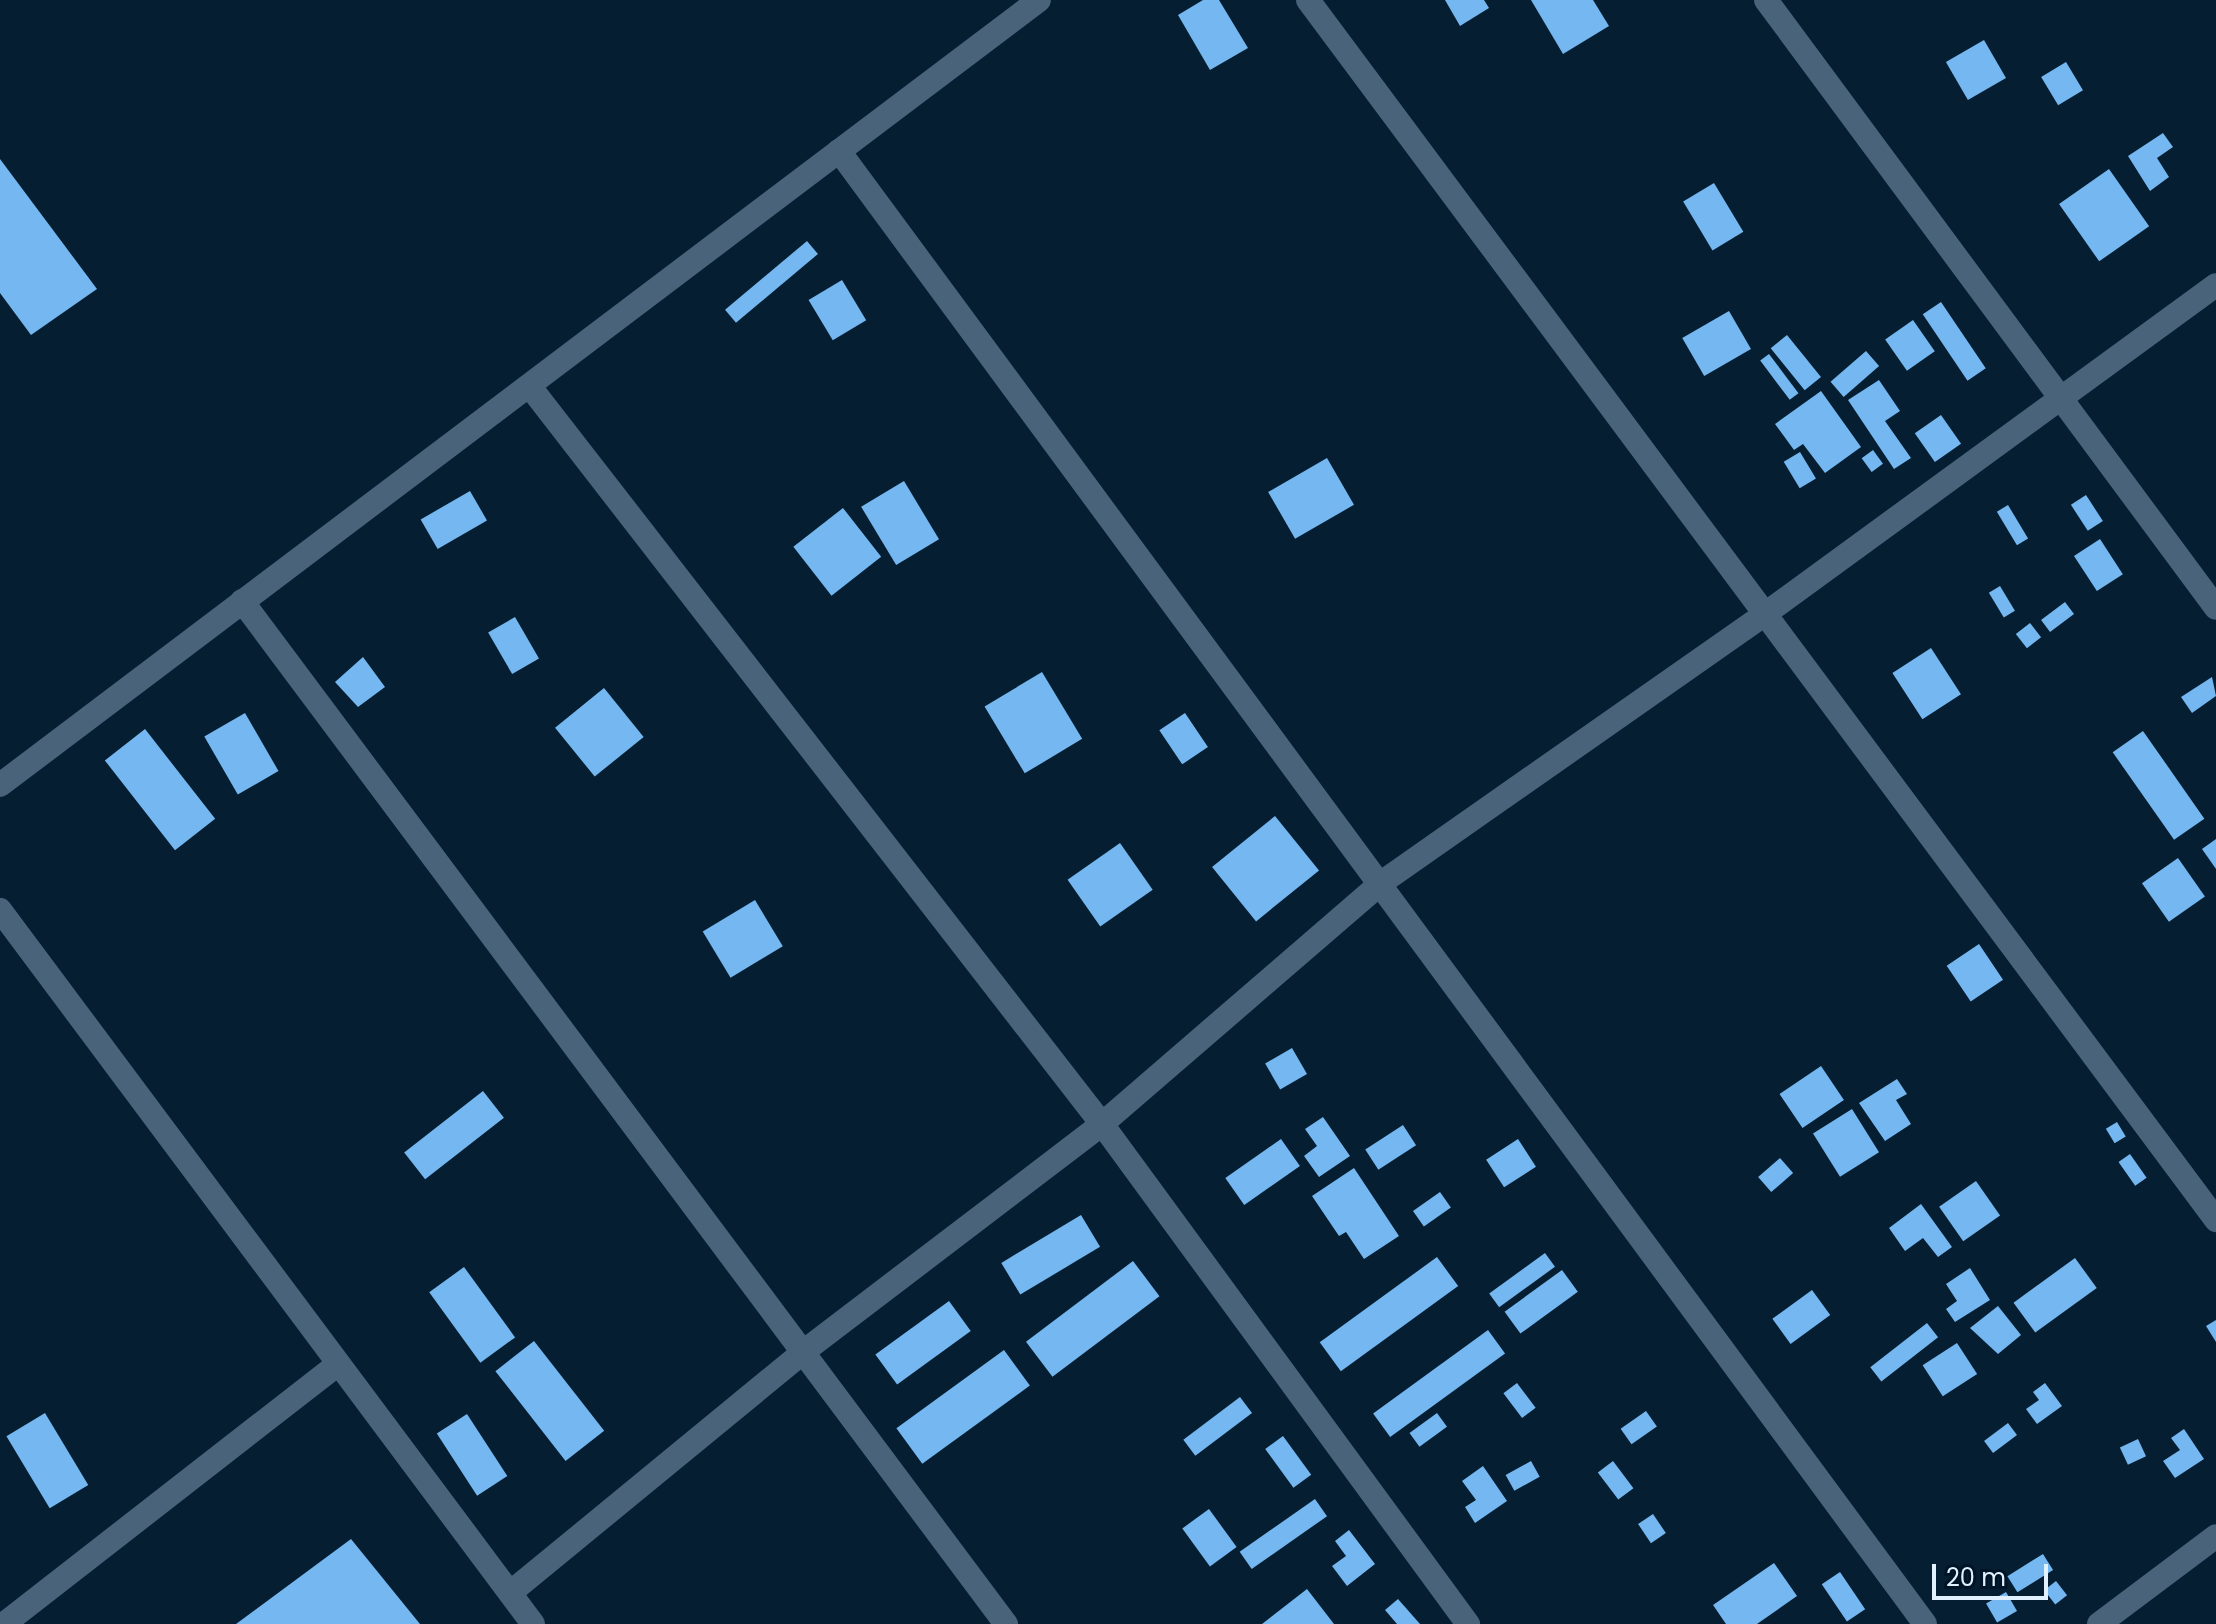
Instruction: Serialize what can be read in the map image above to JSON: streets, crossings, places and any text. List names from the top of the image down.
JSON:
{
  "scale_bar": "20 m"
}
